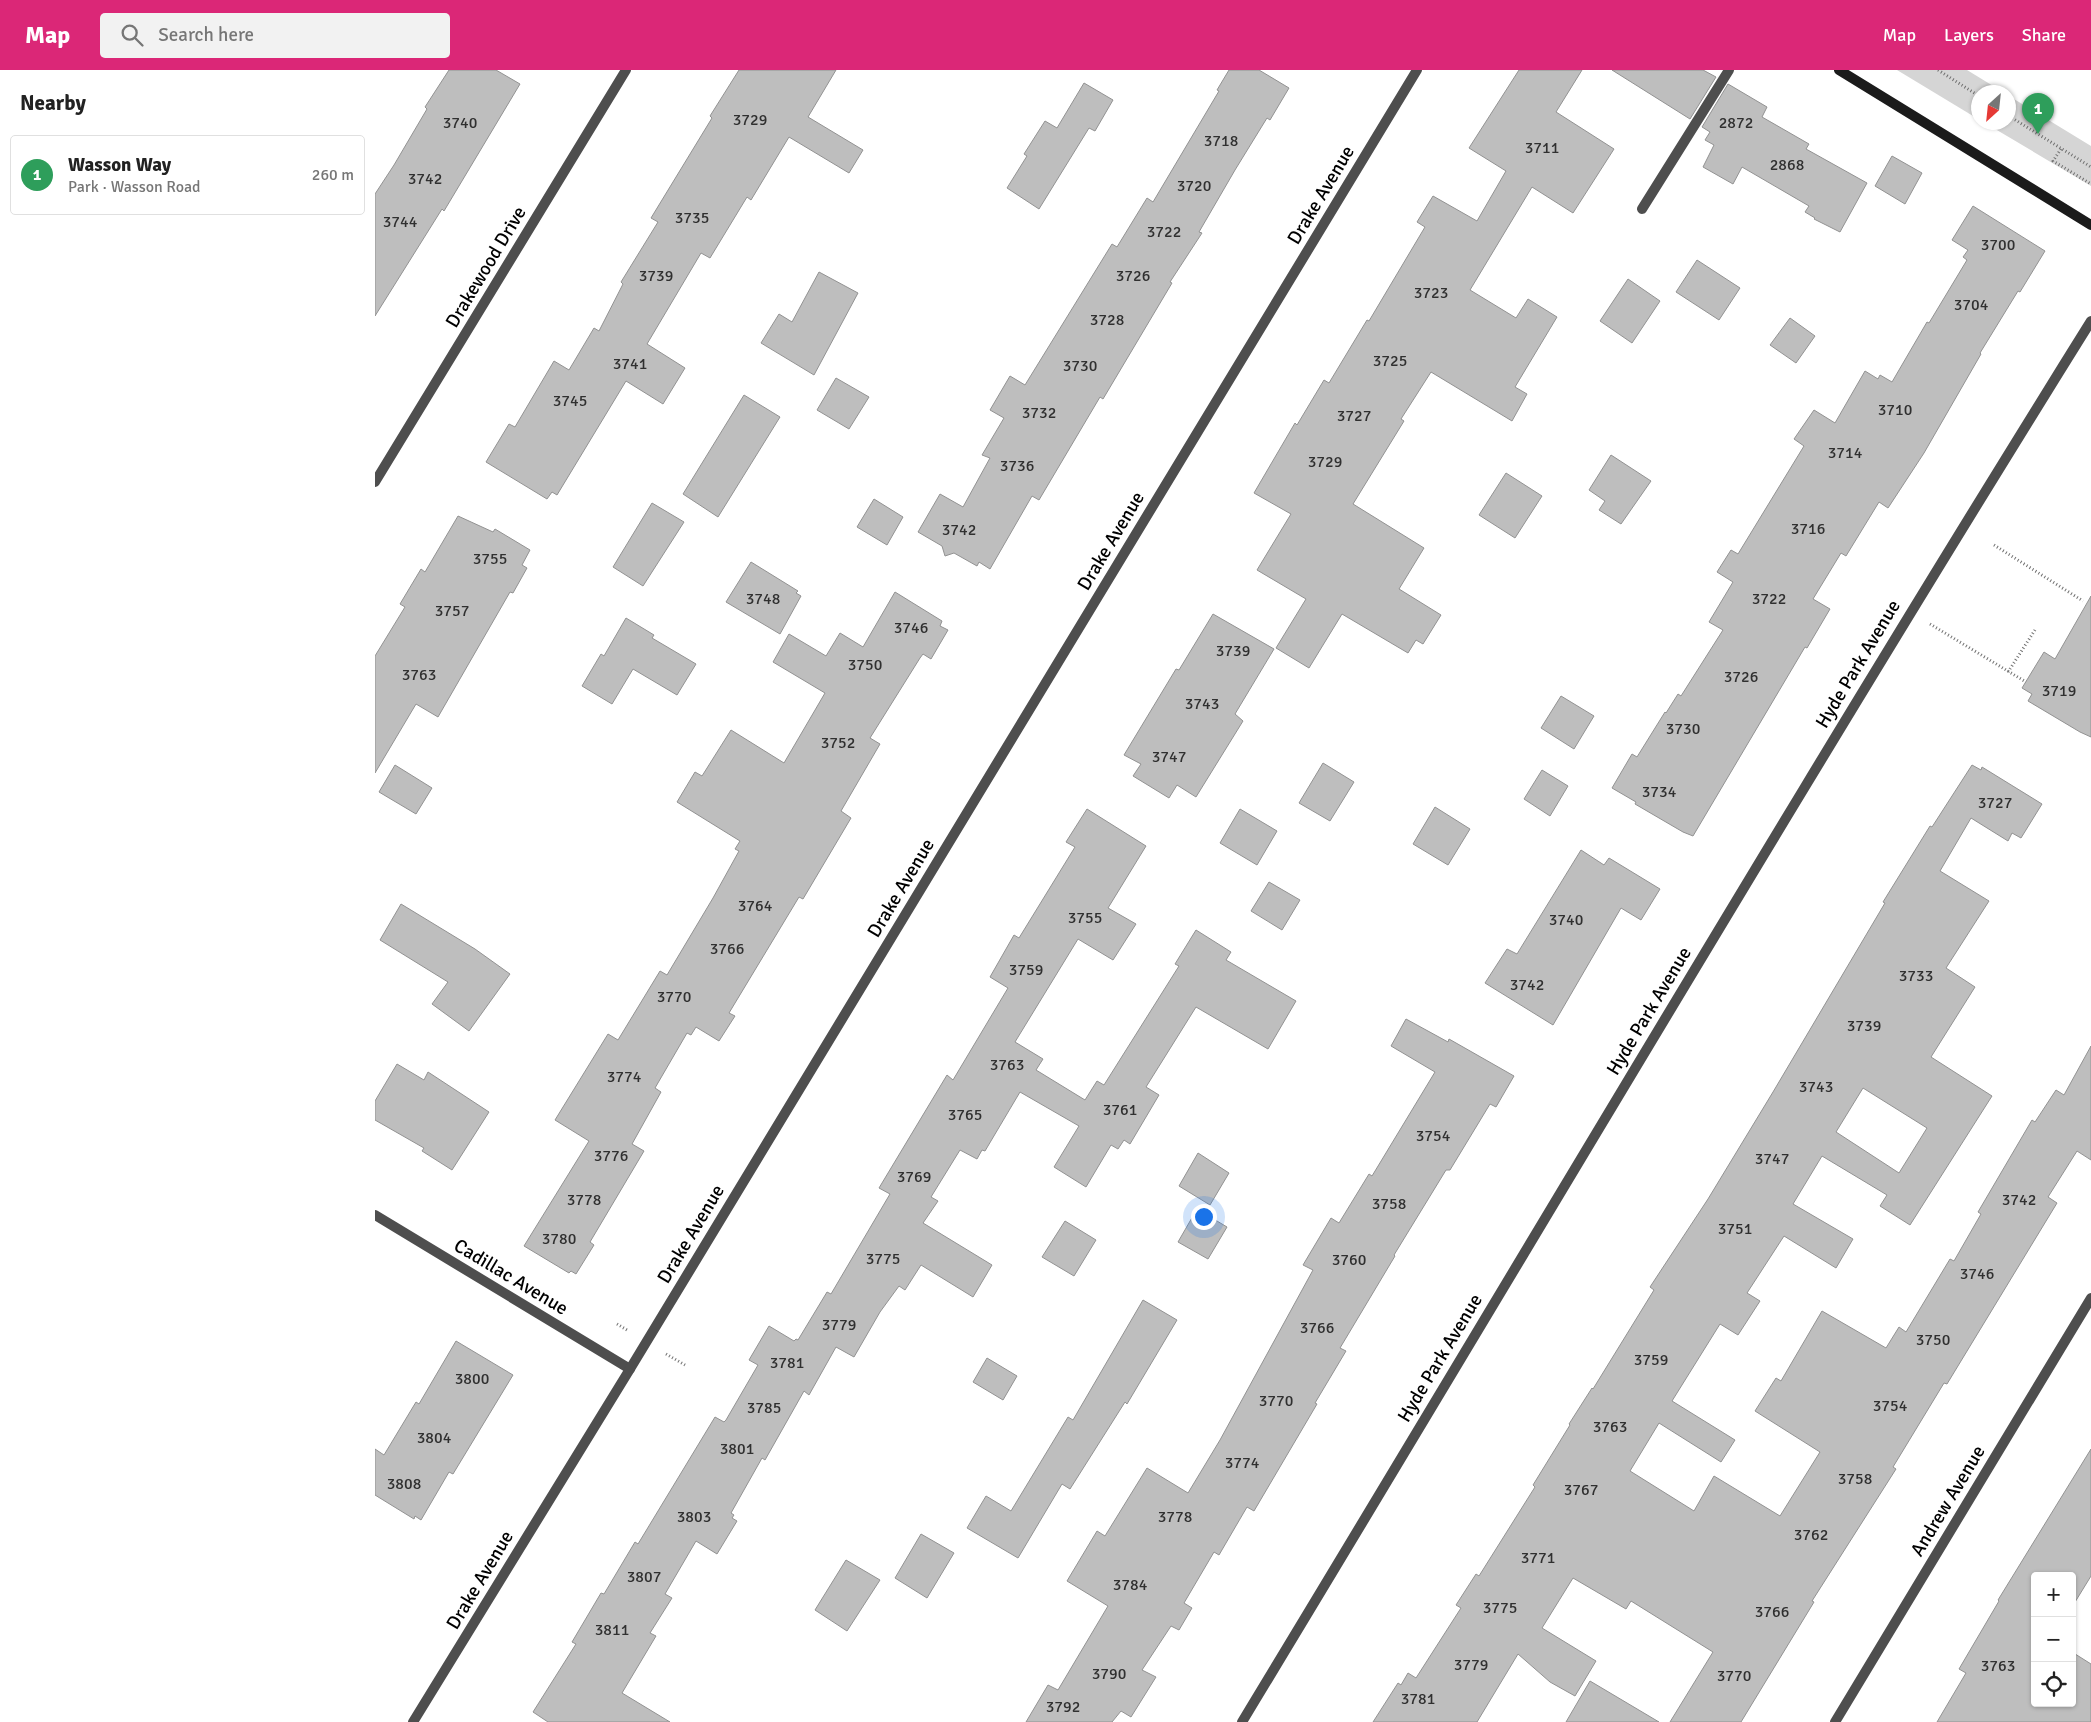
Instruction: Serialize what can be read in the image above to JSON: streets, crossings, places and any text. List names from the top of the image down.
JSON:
{
  "streets": {
    "street": [
      "Drake Avenue",
      "Drakewood Drive",
      "Hyde Park Avenue",
      "Cadillac Avenue",
      "Andrew Avenue"
    ]
  },
  "crossings": [
    ["Drake Avenue", "Cadillac Avenue"]
  ],
  "house_numbers": [
    "3729",
    "3740",
    "2872",
    "3718",
    "3711",
    "2868",
    "3742",
    "3720",
    "3735",
    "3744",
    "3722",
    "3700",
    "3739",
    "3726",
    "3723",
    "3704",
    "3728",
    "3725",
    "3741",
    "3730",
    "3745",
    "3710",
    "3732",
    "3727",
    "3714",
    "3729",
    "3736",
    "3716",
    "3742",
    "3755",
    "3748",
    "3722",
    "3757",
    "3746",
    "3739",
    "3750",
    "3763",
    "3726",
    "3719",
    "3743",
    "3730",
    "3752",
    "3747",
    "3734",
    "3727",
    "3764",
    "3755",
    "3740",
    "3766",
    "3759",
    "3733",
    "3742",
    "3770",
    "3739",
    "3763",
    "3774",
    "3743",
    "3761",
    "3765",
    "3754",
    "3776",
    "3747",
    "3769",
    "3778",
    "3742",
    "3758",
    "3751",
    "3780",
    "3775",
    "3760",
    "3746",
    "3779",
    "3766",
    "3750",
    "3759",
    "3781",
    "3800",
    "3770",
    "3754",
    "3785",
    "3763",
    "3804",
    "3801",
    "3774",
    "3758",
    "3808",
    "3767",
    "3803",
    "3778",
    "3762",
    "3771",
    "3807",
    "3784",
    "3775",
    "3766",
    "3811",
    "3779",
    "3763",
    "3790",
    "3770",
    "3781",
    "3792"
  ],
  "north": "bottom left",
  "page": {
    "header": "Map",
    "search": "Search here",
    "nav": ["Map", "Layers", "Share"],
    "heading": "Nearby",
    "pins": "1",
    "list": [
      {
        "mark": "1",
        "name": "Wasson Way",
        "note": "Park · Wasson Road",
        "value": "260 m"
      }
    ],
    "map_buttons": ["+", "−"]
  }
}
